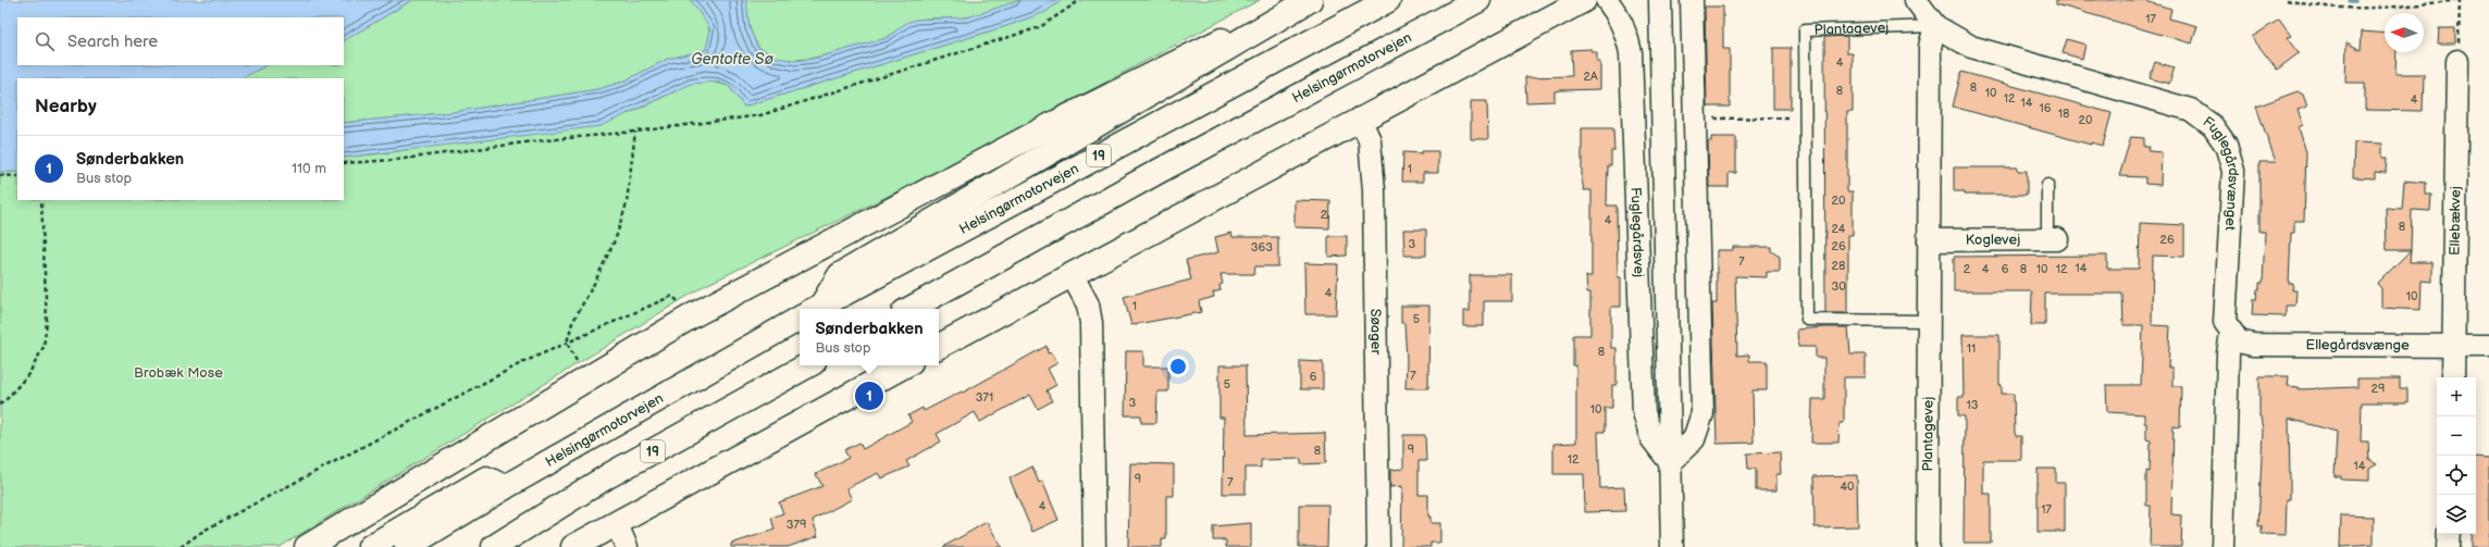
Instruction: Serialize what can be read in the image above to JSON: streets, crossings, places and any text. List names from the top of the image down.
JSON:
{
  "streets": {
    "main road": ["Helsingørmotorvejen", "19"],
    "street": [
      "Plantagevej",
      "Fuglegårdsvænget",
      "Ellebækvej",
      "Fuglegårdsvej",
      "Koglevej",
      "Søager",
      "Ellegårdsvænge"
    ]
  },
  "crossings": [
    ["Plantagevej", "Fuglegårdsvænget"],
    ["Plantagevej", "Koglevej"],
    ["Fuglegårdsvænget", "Ellegårdsvænge"],
    ["Ellebækvej", "Ellegårdsvænge"]
  ],
  "water": ["Gentofte Sø"],
  "parks": ["Brobæk Mose"],
  "house_numbers": [
    "17",
    "4",
    "2A",
    "8",
    "8",
    "10",
    "12",
    "4",
    "14",
    "16",
    "18",
    "20",
    "1",
    "20",
    "2",
    "4",
    "8",
    "24",
    "26",
    "3",
    "26",
    "363",
    "7",
    "28",
    "14",
    "2",
    "4",
    "6",
    "8",
    "10",
    "12",
    "30",
    "4",
    "10",
    "1",
    "5",
    "11",
    "8",
    "7",
    "6",
    "5",
    "29",
    "371",
    "3",
    "13",
    "10",
    "9",
    "8",
    "12",
    "14",
    "9",
    "7",
    "40",
    "4",
    "17",
    "379"
  ],
  "north": "left",
  "page": {
    "search": "Search here",
    "heading": "Nearby",
    "list": [
      {
        "mark": "1",
        "name": "Sønderbakken",
        "note": "Bus stop",
        "value": "110 m"
      }
    ],
    "popup": ["Sønderbakken", "Bus stop"],
    "map_buttons": ["+", "−"],
    "pins": "1"
  }
}
